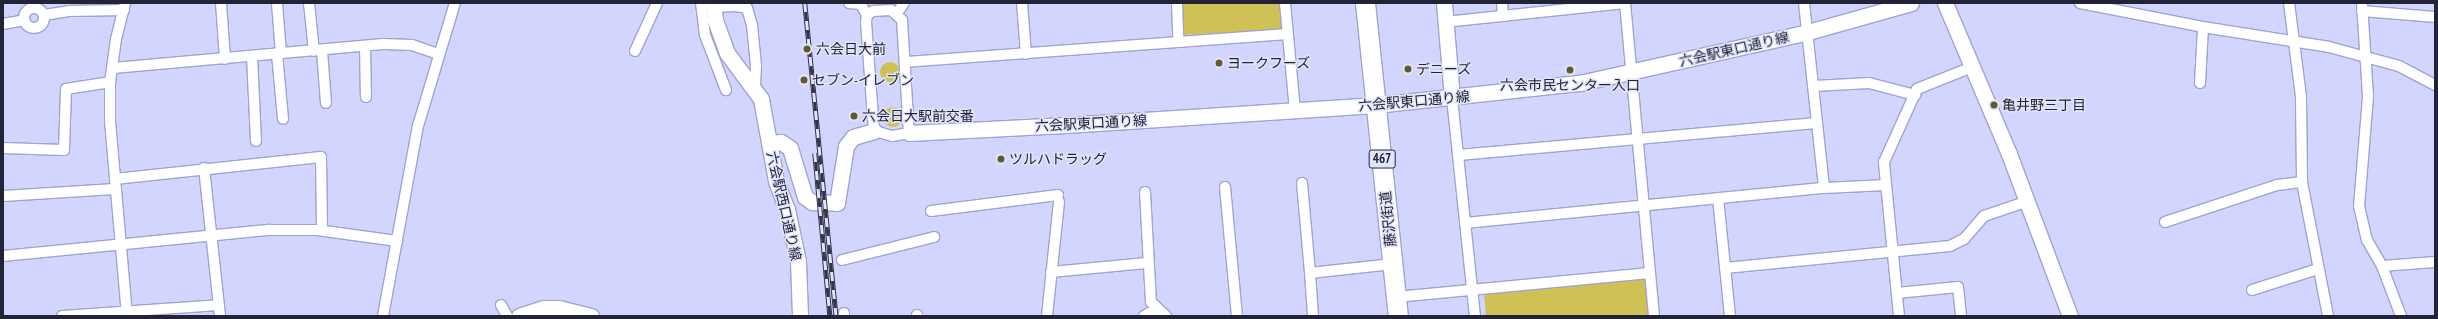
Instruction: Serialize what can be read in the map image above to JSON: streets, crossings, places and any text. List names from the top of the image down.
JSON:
{
  "streets": {
    "highway": ["467", "藤沢街道"],
    "street": ["六会駅東口通り線", "六会駅西口通り線"]
  },
  "crossings": [
    ["六会駅東口通り線", "藤沢街道"]
  ],
  "places": [
    "六会日大前",
    "ヨークフーズ",
    "デニーズ",
    "六会市民センター入口",
    "セブン-イレブン",
    "亀井野三丁目",
    "六会日大駅前交番",
    "ツルハドラッグ"
  ]
}
